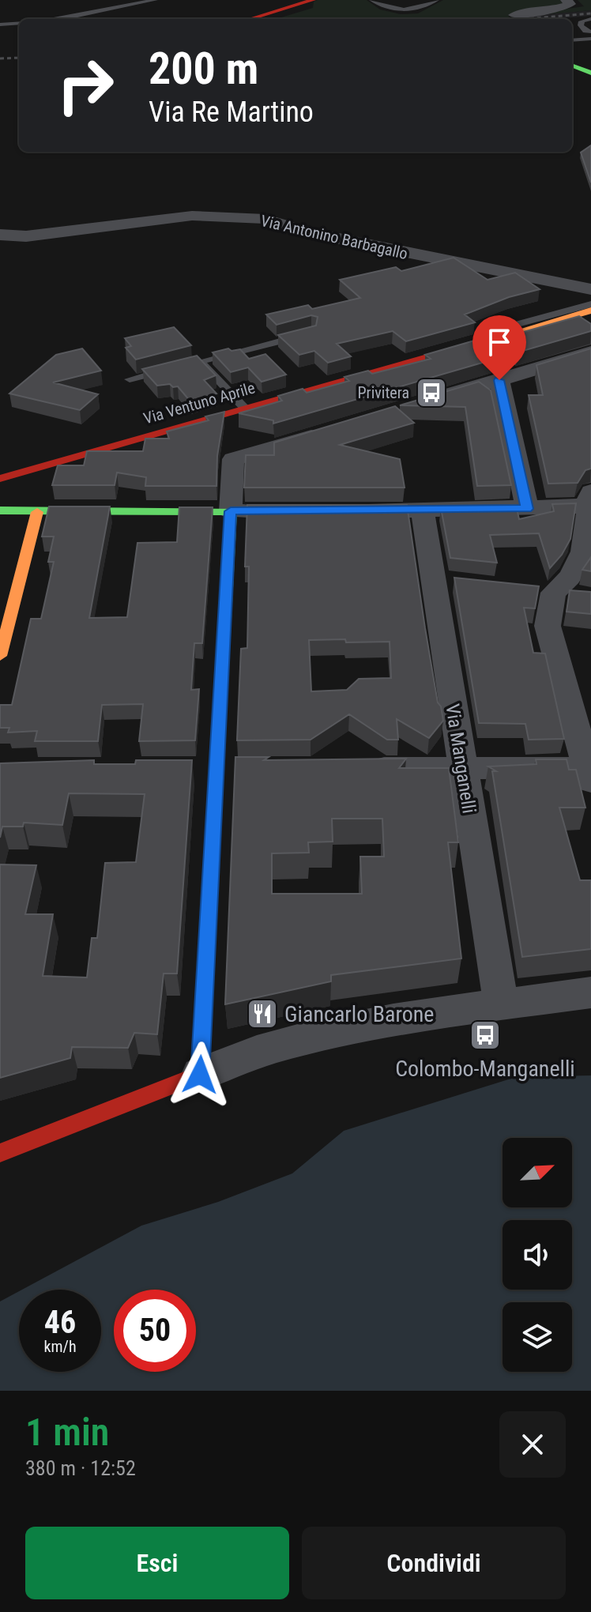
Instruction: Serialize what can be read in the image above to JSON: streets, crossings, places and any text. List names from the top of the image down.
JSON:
{
  "streets": {
    "main road": ["Via Ventuno Aprile"],
    "street": ["Via Antonino Barbagallo", "Via Manganelli"]
  },
  "places": {
    "bus stop": ["Privitera", "Colombo-Manganelli"],
    "restaurant": ["Giancarlo Barone"]
  },
  "north": "top right",
  "page": {
    "turn": ["200 m", "Via Re Martino"],
    "speed": "46 km/h",
    "limit": "50",
    "heading": ["1 min", "380 m · 12:52"],
    "buttons": ["Esci", "Condividi"]
  }
}
